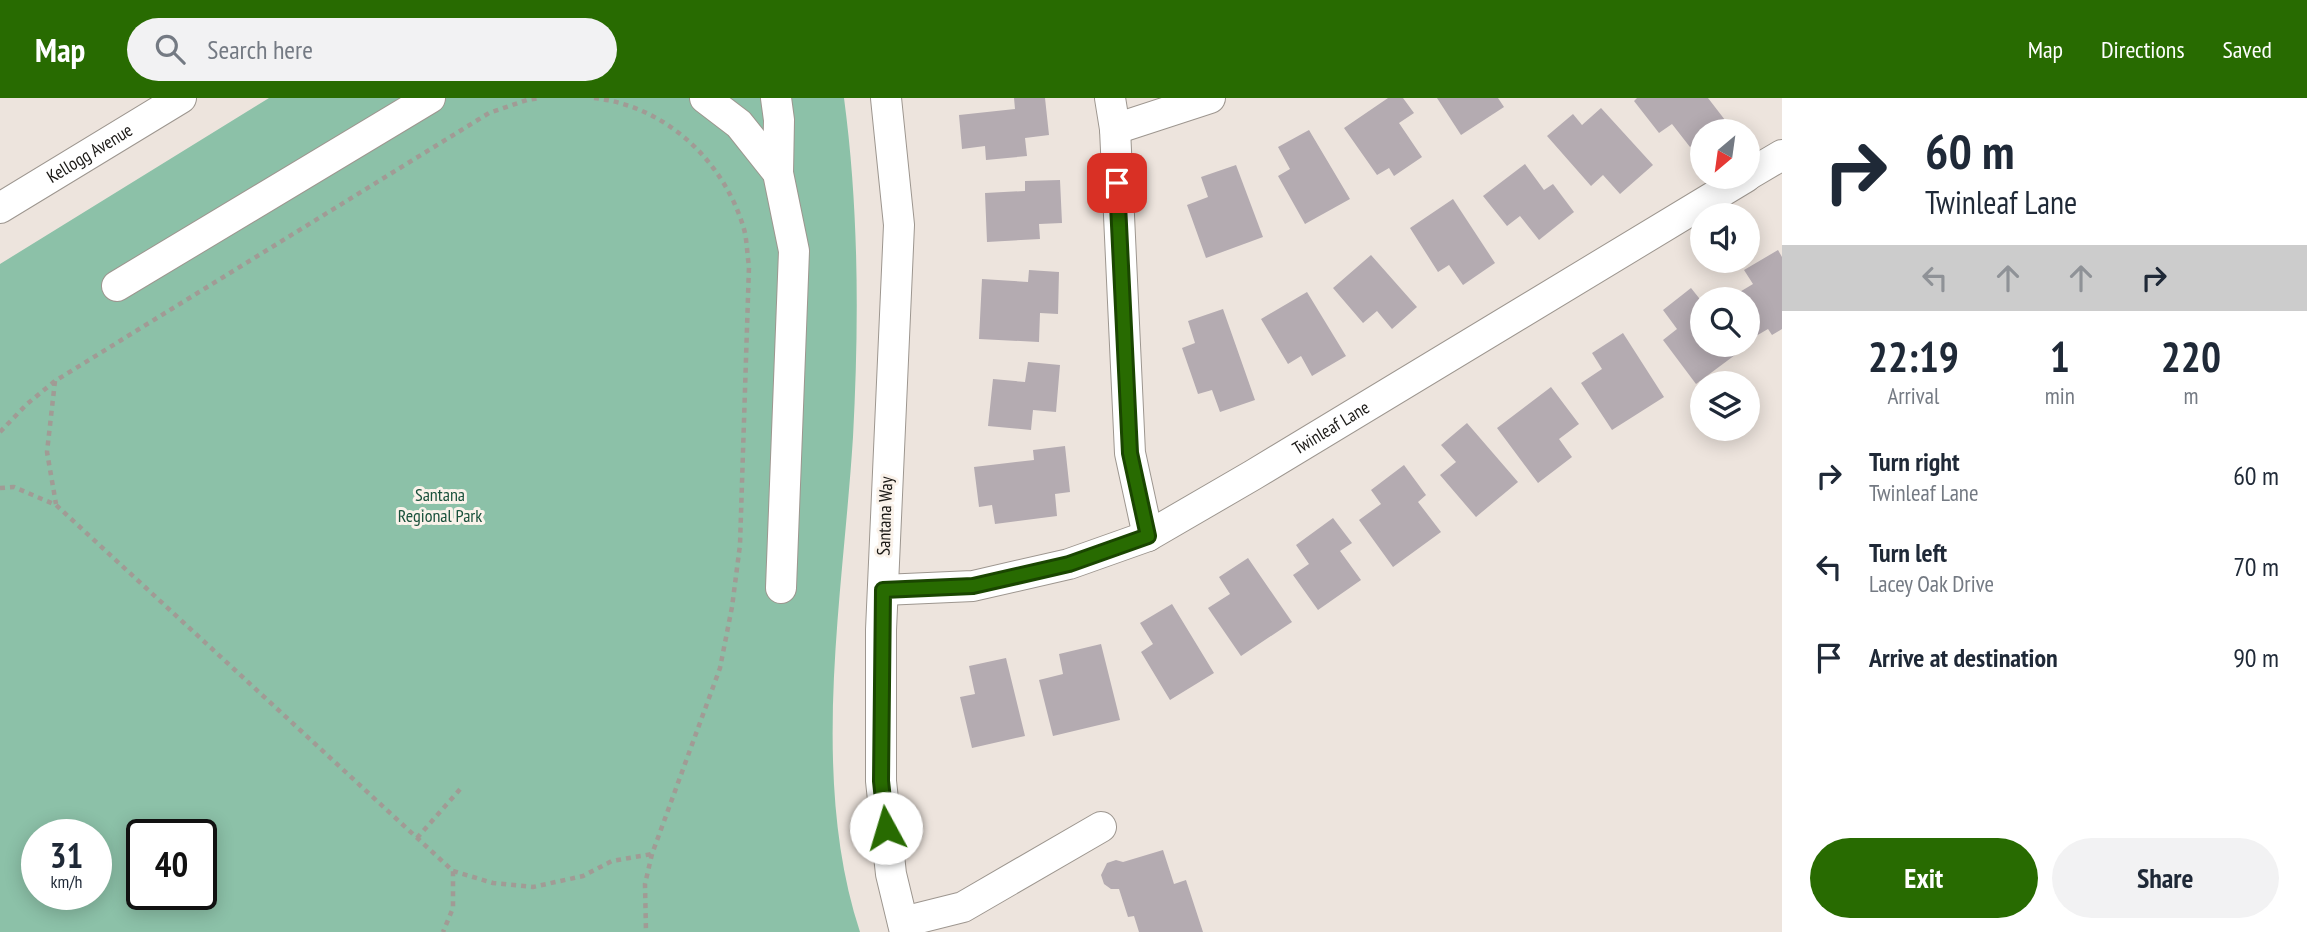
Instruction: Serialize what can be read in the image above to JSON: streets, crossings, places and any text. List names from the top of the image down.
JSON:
{
  "streets": {
    "street": ["Kellogg Avenue", "Twinleaf Lane", "Santana Way"]
  },
  "crossings": [
    ["Twinleaf Lane", "Santana Way"]
  ],
  "parks": ["Santana Regional Park"],
  "north": "bottom left",
  "page": {
    "header": "Map",
    "search": "Search here",
    "nav": ["Map", "Directions", "Saved"],
    "turn": ["60 m", "Twinleaf Lane"],
    "eta": [
      "22:19",
      "Arrival",
      "1",
      "min",
      "220",
      "m"
    ],
    "list": [
      {
        "name": "Turn right",
        "note": "Twinleaf Lane",
        "value": "60 m"
      },
      {
        "name": "Turn left",
        "note": "Lacey Oak Drive",
        "value": "70 m"
      },
      {
        "name": "Arrive at destination",
        "value": "90 m"
      }
    ],
    "speed": "31 km/h",
    "limit": "40",
    "buttons": ["Exit", "Share"]
  }
}
